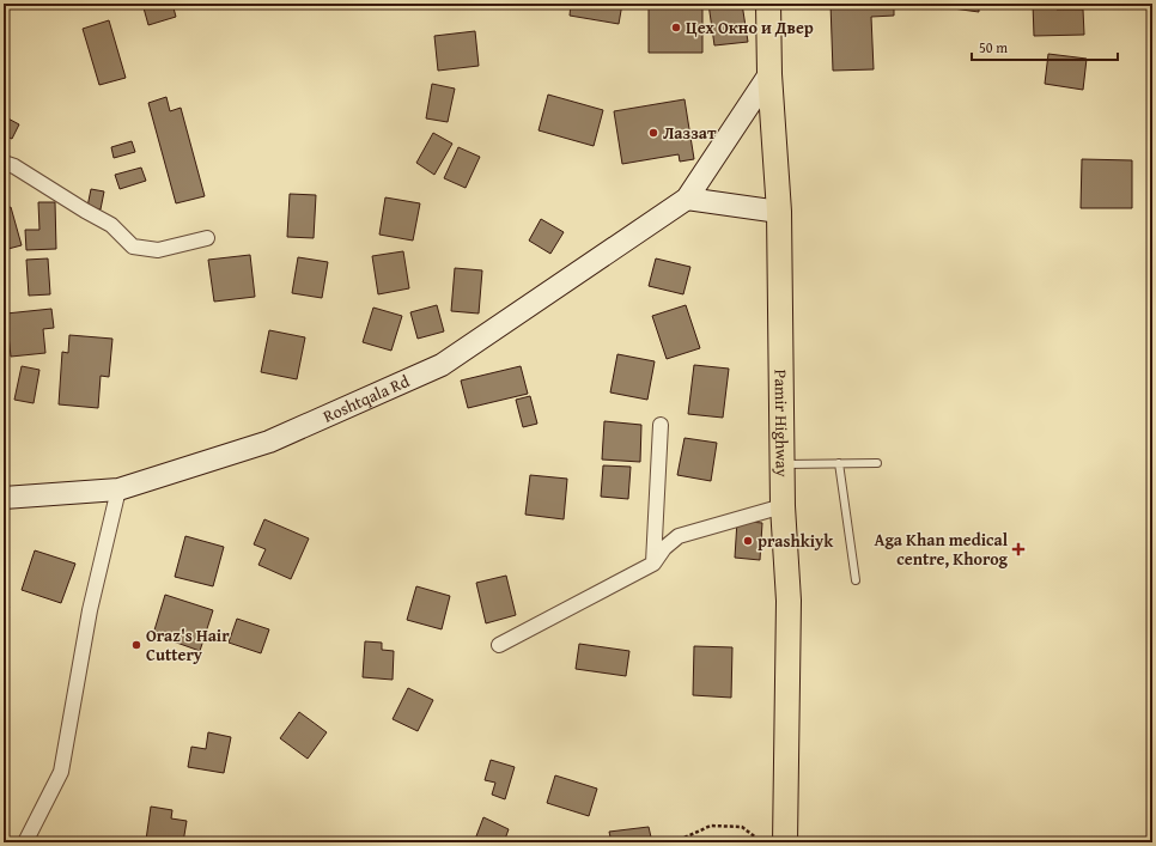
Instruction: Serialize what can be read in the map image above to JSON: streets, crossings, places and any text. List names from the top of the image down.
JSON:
{
  "streets": {
    "main road": ["Roshtqala Rd", "Pamir Highway"]
  },
  "crossings": [
    ["Roshtqala Rd", "Pamir Highway"]
  ],
  "places": {
    "other": [
      "Цех Окно и Двер",
      "Лаззат",
      "prashkiyk",
      "Oraz's Hair Cuttery"
    ],
    "health": ["Aga Khan medical centre, Khorog"]
  },
  "scale_bar": "50 m"
}
